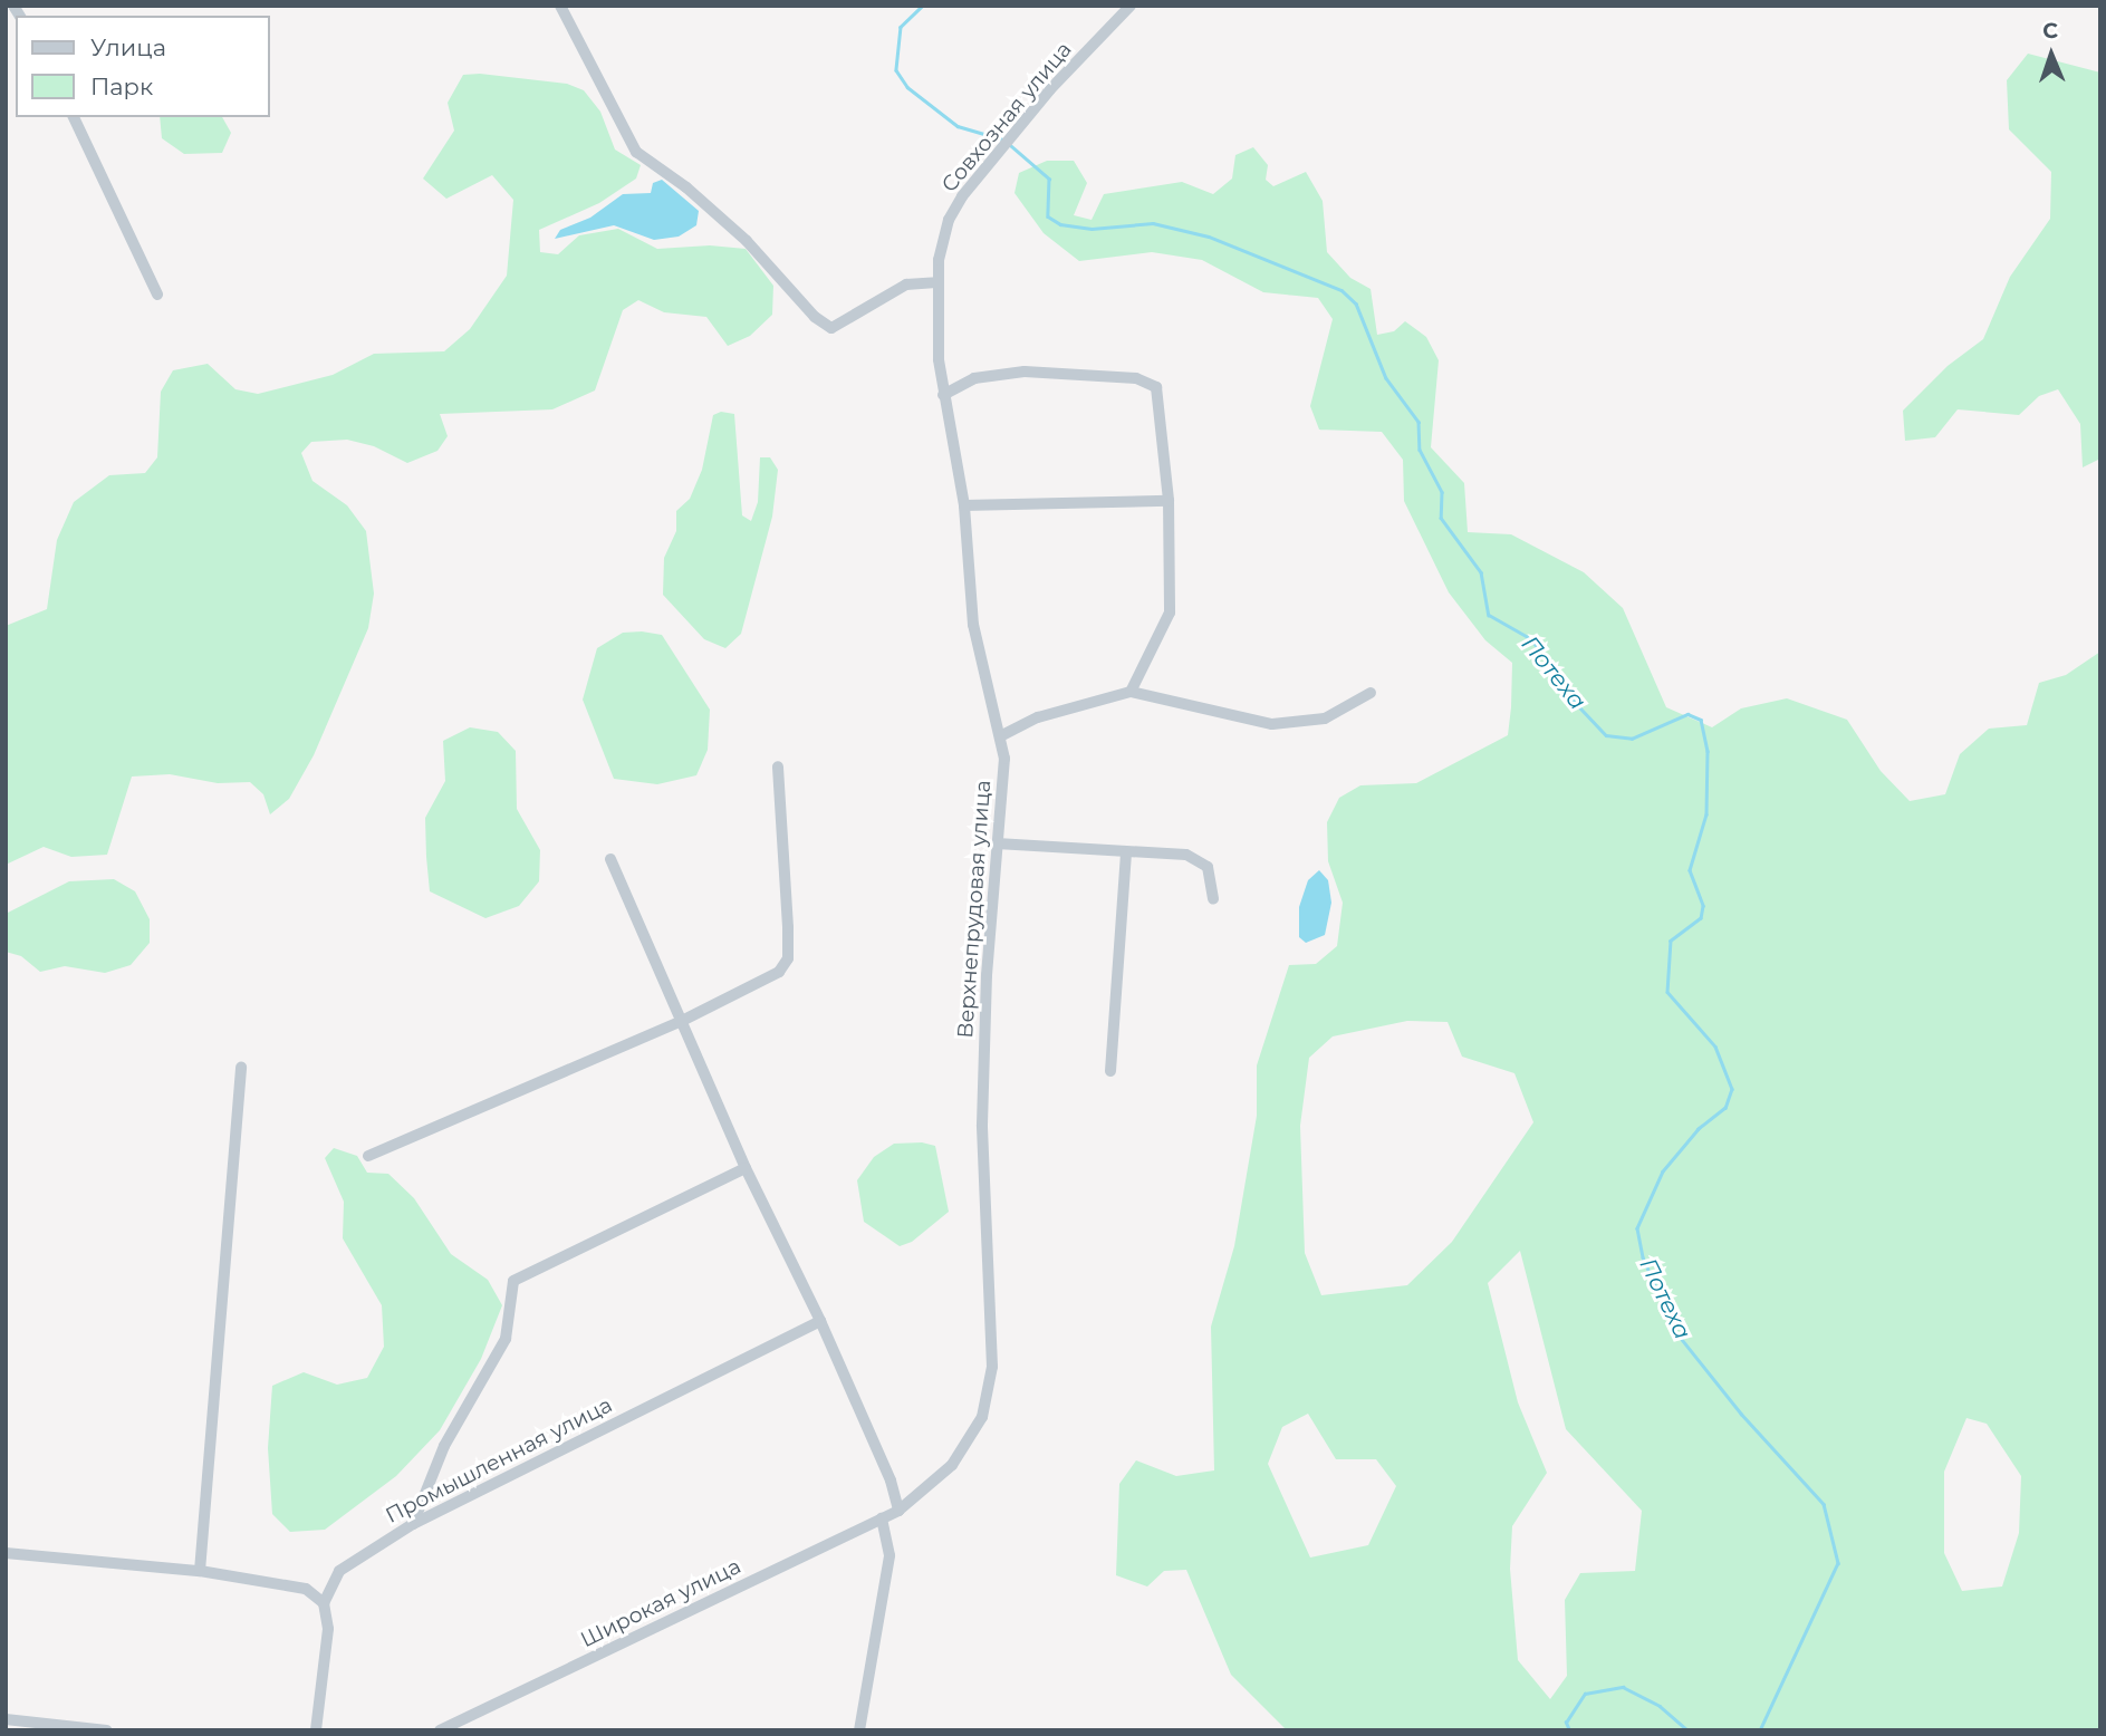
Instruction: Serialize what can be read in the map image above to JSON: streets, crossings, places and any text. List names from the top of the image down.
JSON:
{
  "streets": {
    "street": [
      "Совхозная улица",
      "Верхнепрудовая улица",
      "Промышленная улица",
      "Широкая улица"
    ]
  },
  "crossings": [
    ["Совхозная улица", "Верхнепрудовая улица"],
    ["Верхнепрудовая улица", "Широкая улица"]
  ],
  "water": ["Потеха"],
  "legend": ["Улица", "Парк"],
  "north": "top"
}
